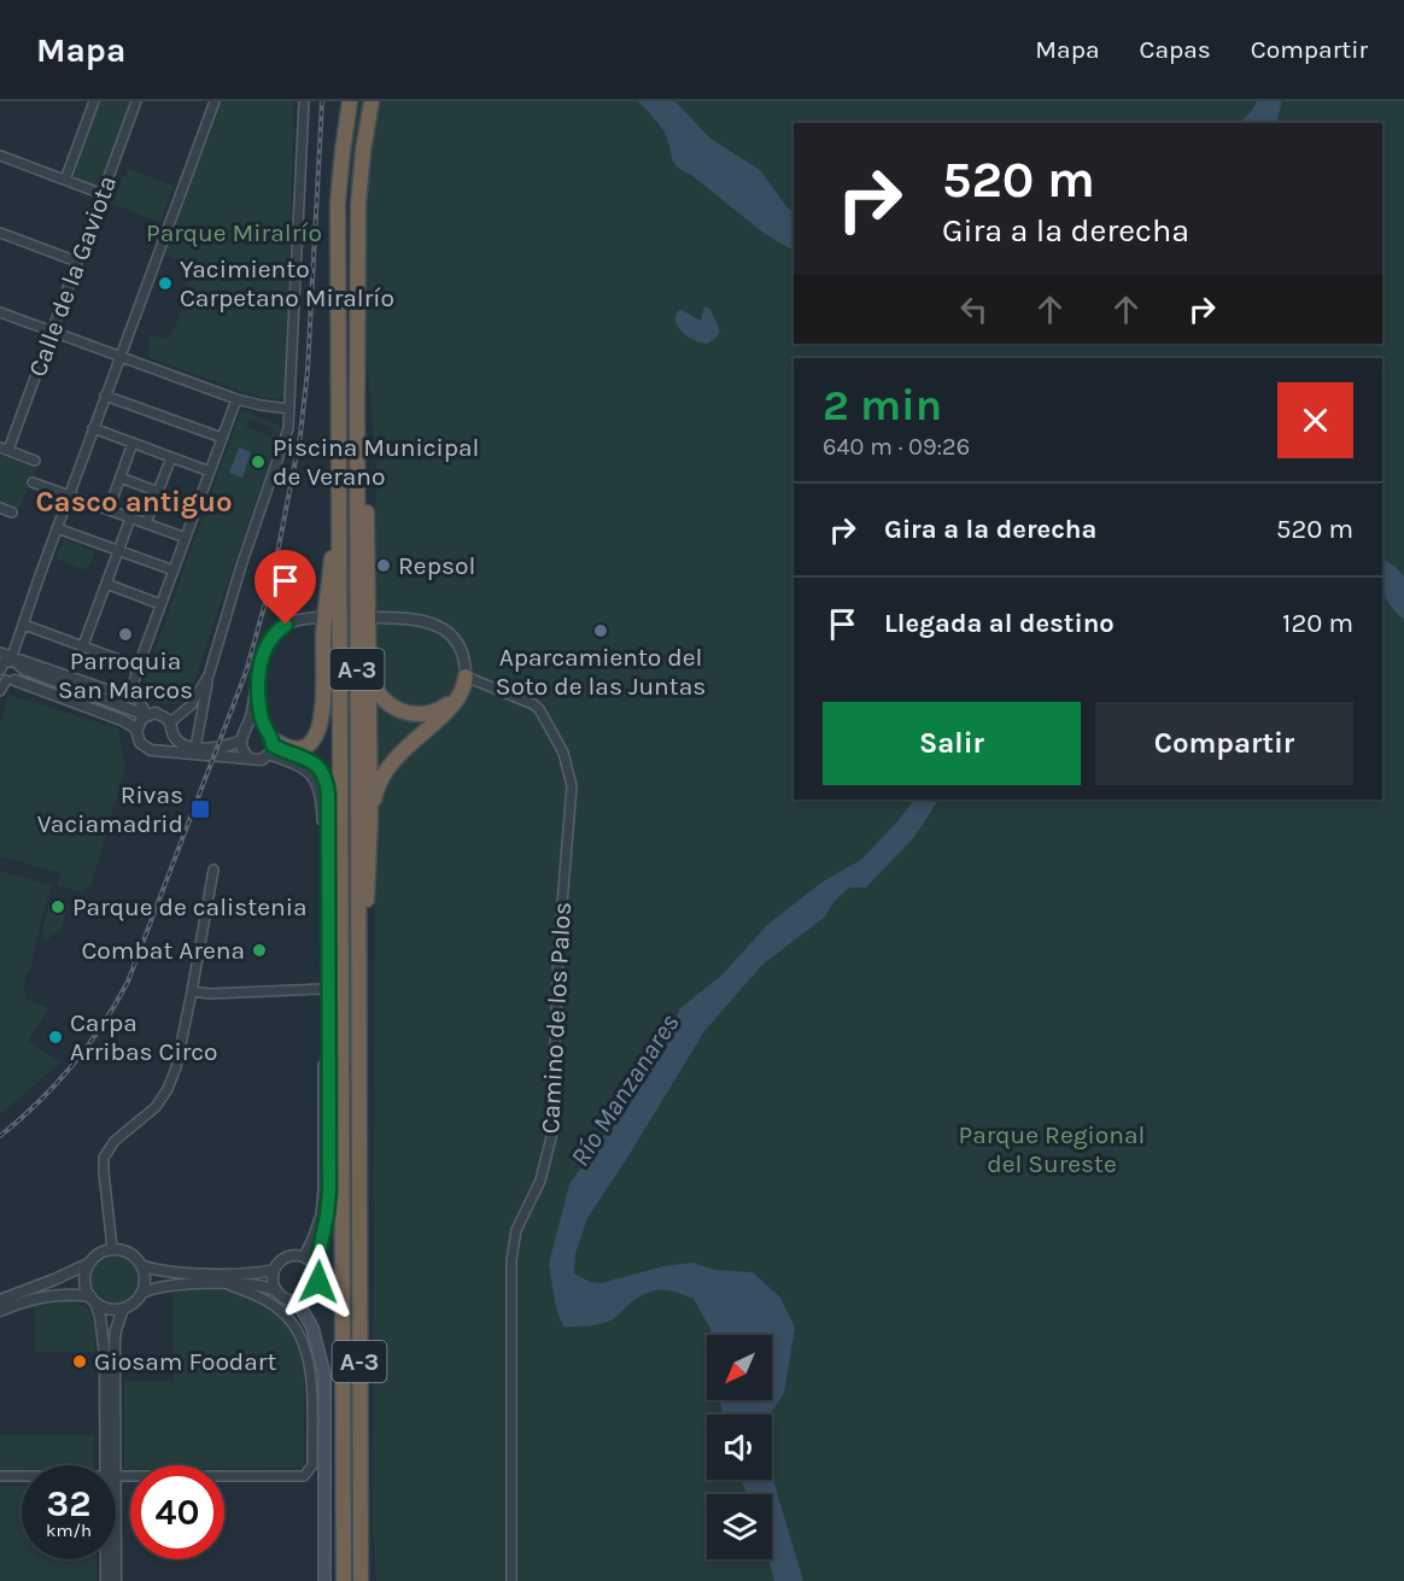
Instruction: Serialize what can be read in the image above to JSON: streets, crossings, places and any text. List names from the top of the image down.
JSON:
{
  "streets": {
    "highway": ["A-3"],
    "street": ["Calle de la Gaviota", "Camino de los Palos"]
  },
  "districts": ["Casco antiguo"],
  "water": ["Río Manzanares"],
  "parks": ["Parque Miralrío", "Parque Regional del Sureste"],
  "places": {
    "other": [
      "Yacimiento Carpetano Miralrío",
      "Piscina Municipal de Verano",
      "Repsol",
      "Aparcamiento del Soto de las Juntas",
      "Parroquia San Marcos",
      "Parque de calistenia",
      "Combat Arena",
      "Carpa Arribas Circo",
      "Giosam Foodart"
    ],
    "transit": ["Rivas Vaciamadrid"]
  },
  "north": "bottom left",
  "page": {
    "header": "Mapa",
    "nav": ["Mapa", "Capas", "Compartir"],
    "turn": ["520 m", "Gira a la derecha"],
    "heading": ["2 min", "640 m · 09:26"],
    "list": [
      {
        "name": "Gira a la derecha",
        "value": "520 m"
      },
      {
        "name": "Llegada al destino",
        "value": "120 m"
      }
    ],
    "buttons": ["Salir", "Compartir"],
    "speed": "32 km/h",
    "limit": "40"
  }
}
